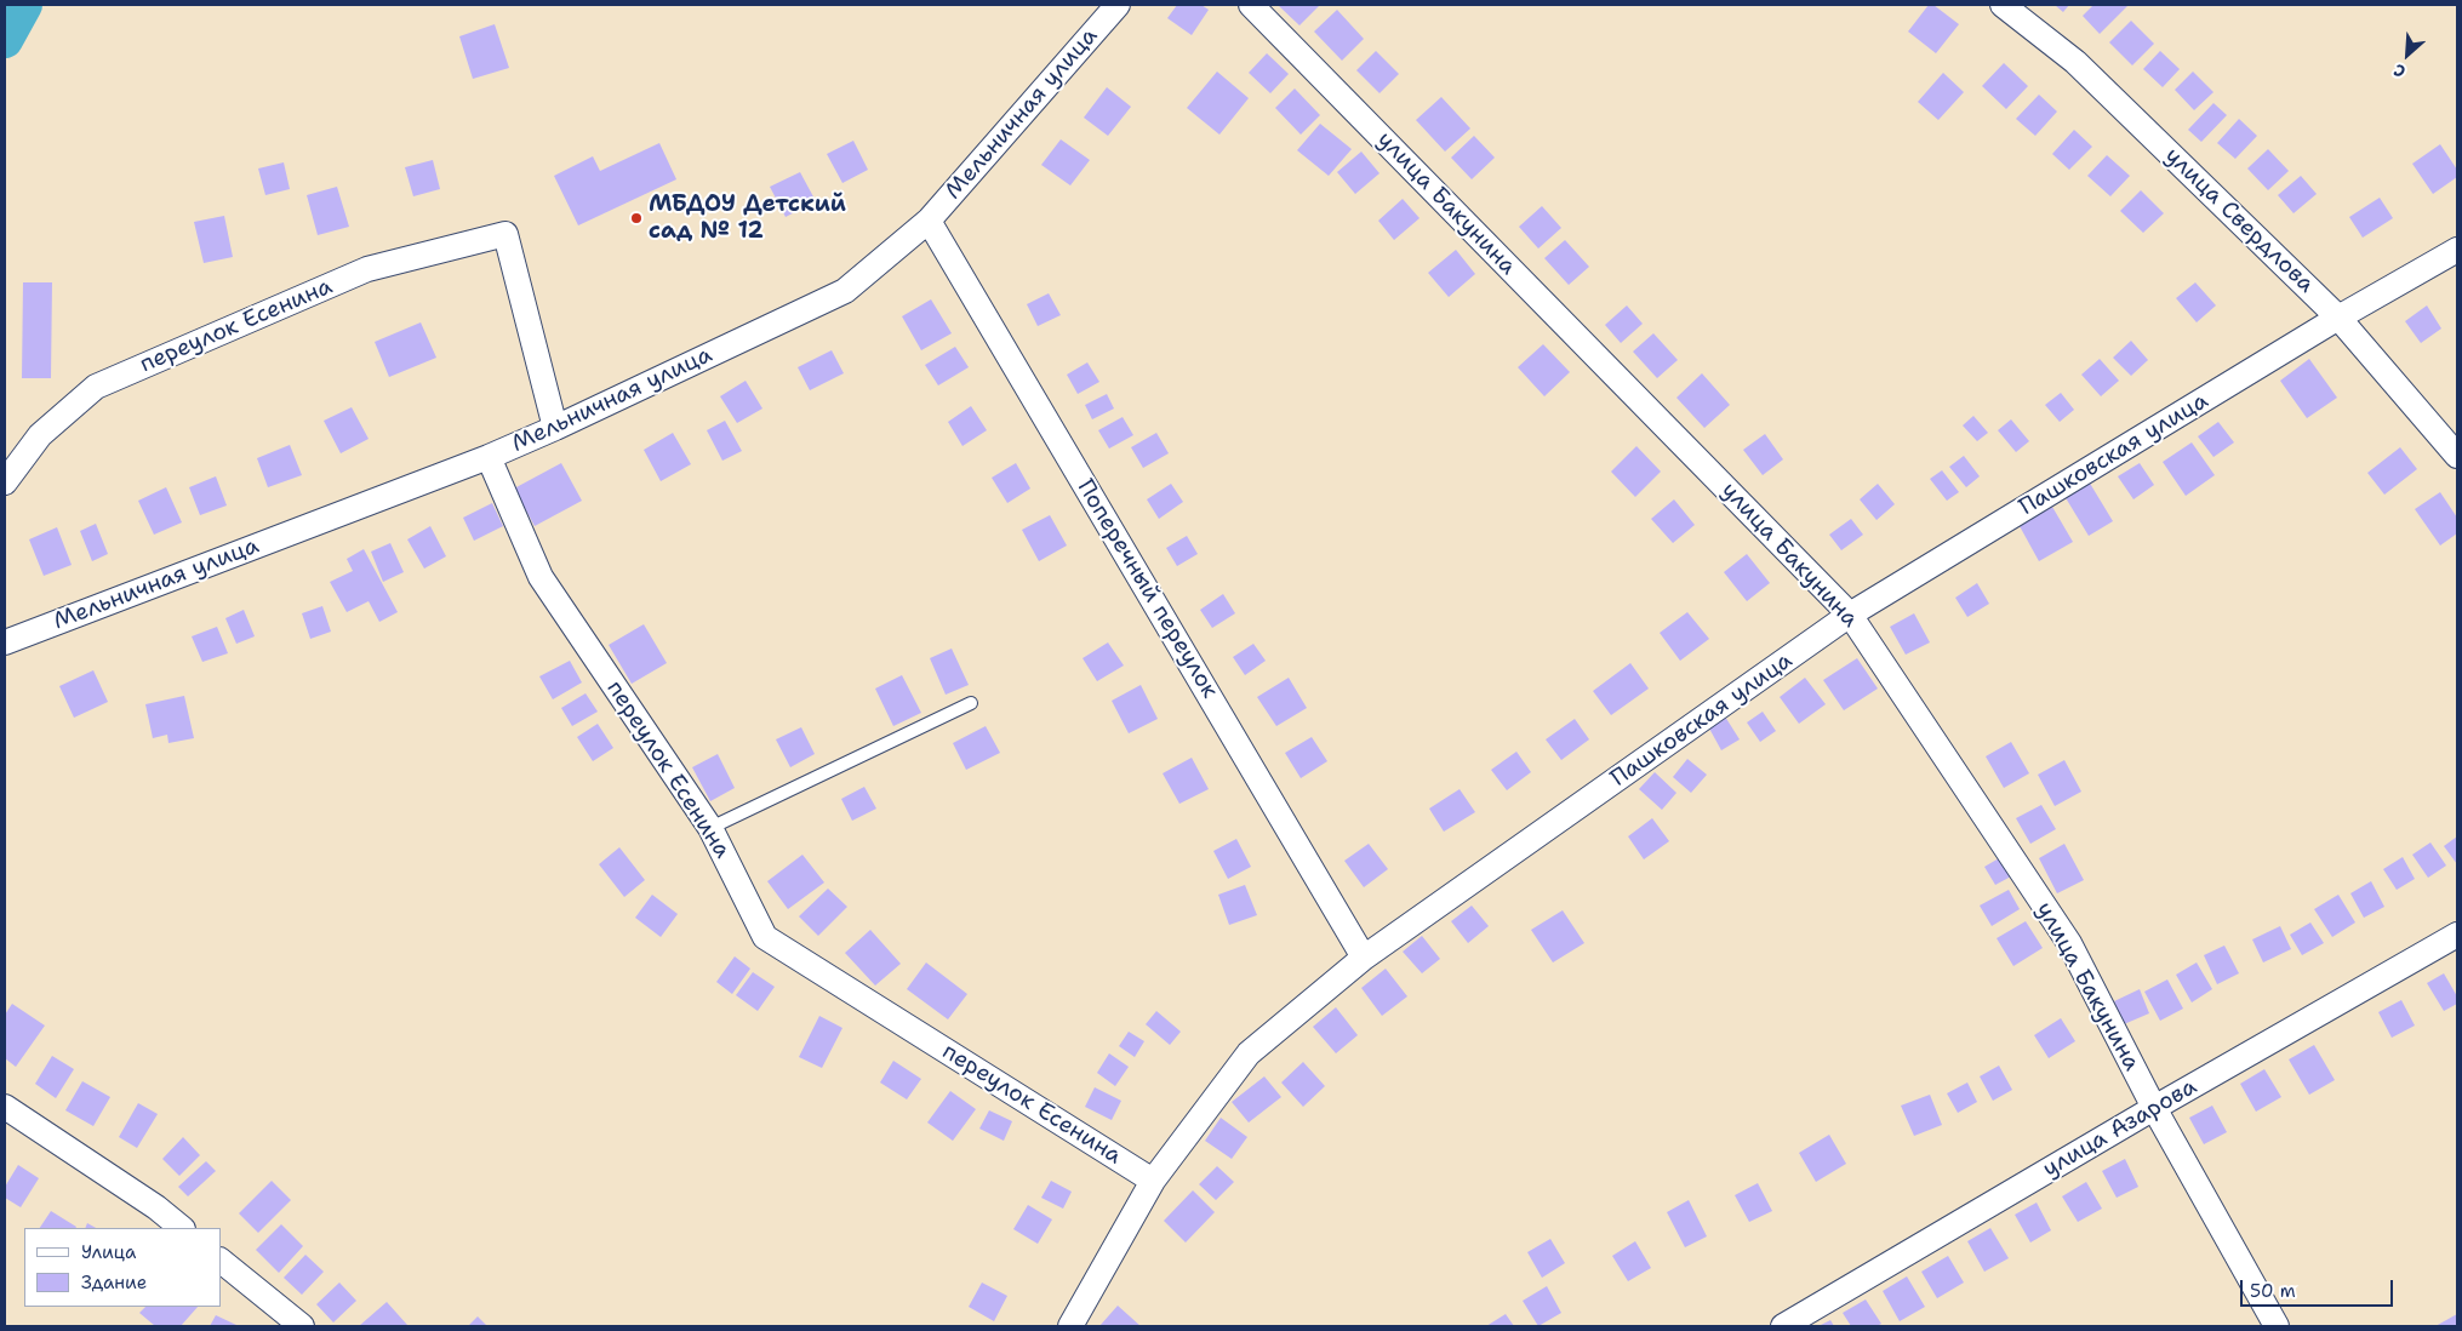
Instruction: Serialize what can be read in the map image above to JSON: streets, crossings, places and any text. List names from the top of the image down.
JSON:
{
  "streets": {
    "street": [
      "Мельничная улица",
      "улица Бакунина",
      "улица Свердлова",
      "переулок Есенина",
      "Пашковская улица",
      "Поперечный переулок",
      "улица Азарова"
    ]
  },
  "crossings": [
    ["Мельничная улица", "переулок Есенина"],
    ["Мельничная улица", "Поперечный переулок"],
    ["улица Бакунина", "Пашковская улица"],
    ["улица Бакунина", "улица Азарова"],
    ["улица Свердлова", "Пашковская улица"],
    ["переулок Есенина", "Пашковская улица"],
    ["Пашковская улица", "Поперечный переулок"]
  ],
  "places": ["МБДОУ Детский сад № 12"],
  "legend": ["Улица", "Здание"],
  "scale_bar": "50 m",
  "north": "bottom left"
}
